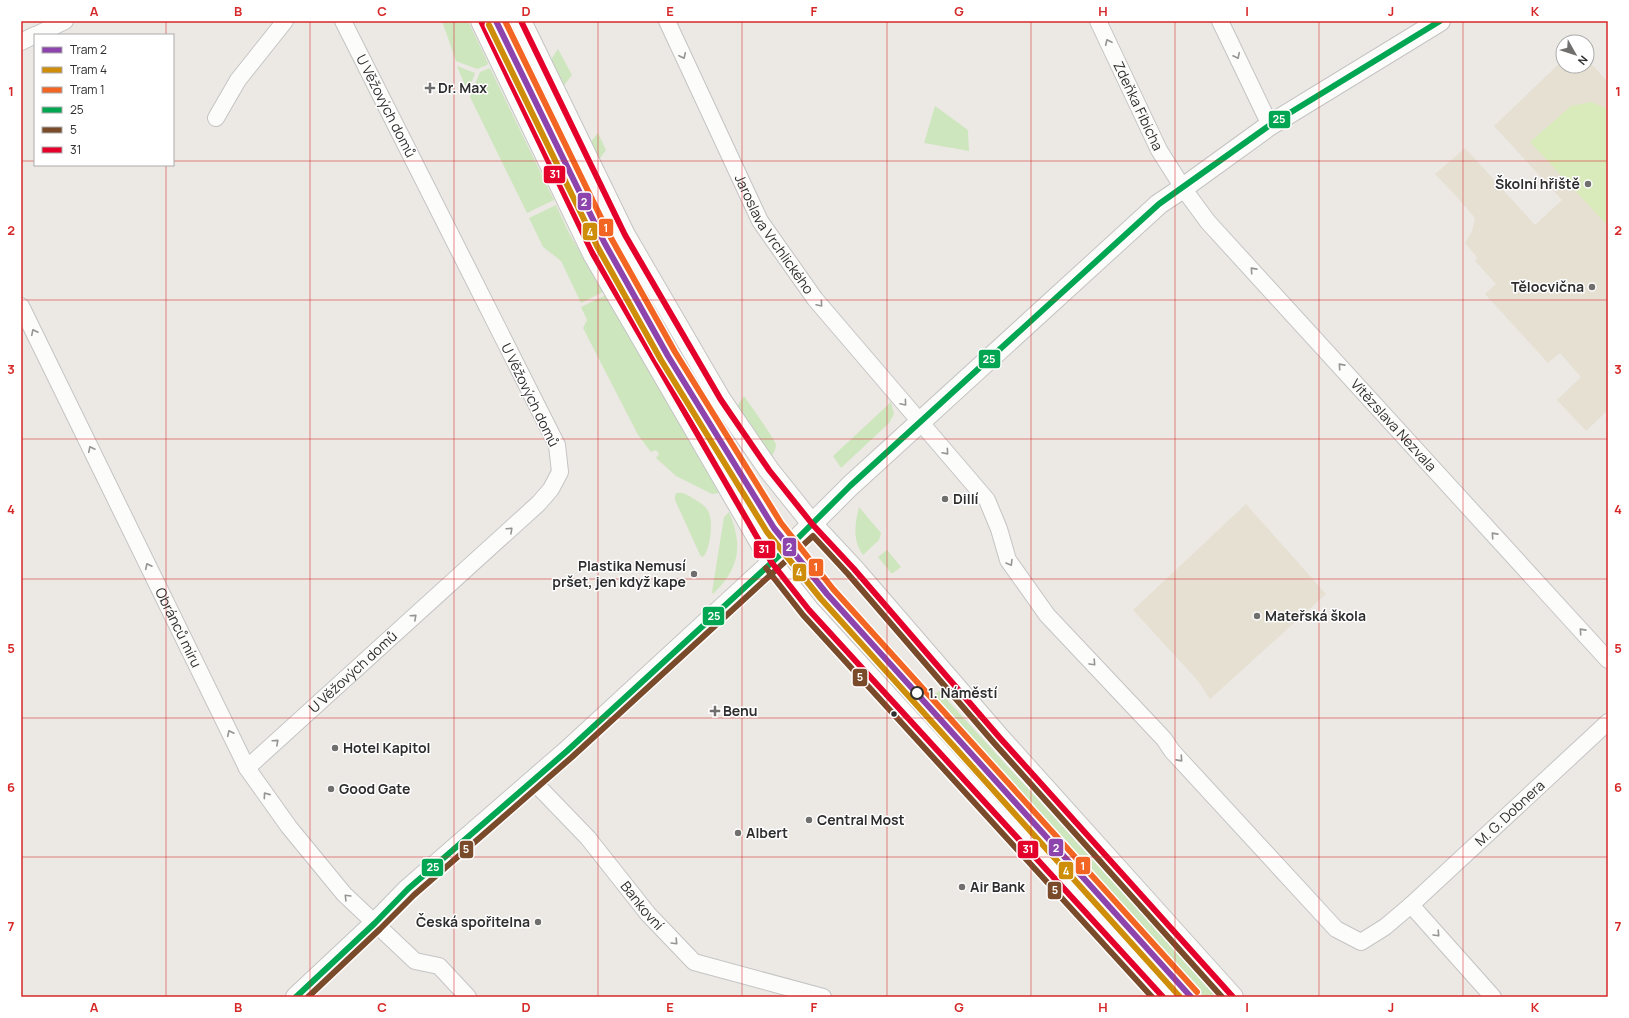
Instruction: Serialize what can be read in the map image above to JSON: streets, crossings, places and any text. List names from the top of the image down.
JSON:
{
  "streets": {
    "street": [
      "U Věžových domů",
      "Zdeňka Fibicha",
      "Jaroslava Vrchlického",
      "Vítězslava Nezvala",
      "Obránců míru",
      "M. G. Dobnera",
      "Bankovní"
    ]
  },
  "crossings": [
    ["U Věžových domů", "Obránců míru"],
    ["Zdeňka Fibicha", "Vítězslava Nezvala"],
    ["Jaroslava Vrchlického", "M. G. Dobnera"]
  ],
  "one_way": [
    "U Věžových domů",
    "Vítězslava Nezvala",
    "Obránců míru",
    "Bankovní"
  ],
  "places": {
    "health": ["Dr. Max", "Benu"],
    "other": [
      "Školní hřiště",
      "Tělocvična",
      "Dillí",
      "Plastika Nemusí pršet, jen když kape",
      "Mateřská škola",
      "1. Náměstí",
      "Hotel Kapitol",
      "Good Gate",
      "Central Most",
      "Albert",
      "Air Bank",
      "Česká spořitelna"
    ]
  },
  "lines": [
    "tram line 2",
    "tram line 1",
    "transit line 25",
    "transit line 31",
    "tram line 4",
    "transit line 5"
  ],
  "legend": [
    "Tram 2",
    "Tram 4",
    "Tram 1",
    "25",
    "5",
    "31"
  ],
  "north": "bottom right",
  "grid": {
    "columns": [
      "A",
      "B",
      "C",
      "D",
      "E",
      "F",
      "G",
      "H",
      "I",
      "J",
      "K"
    ],
    "rows": [
      "1",
      "2",
      "3",
      "4",
      "5",
      "6",
      "7"
    ]
  }
}
